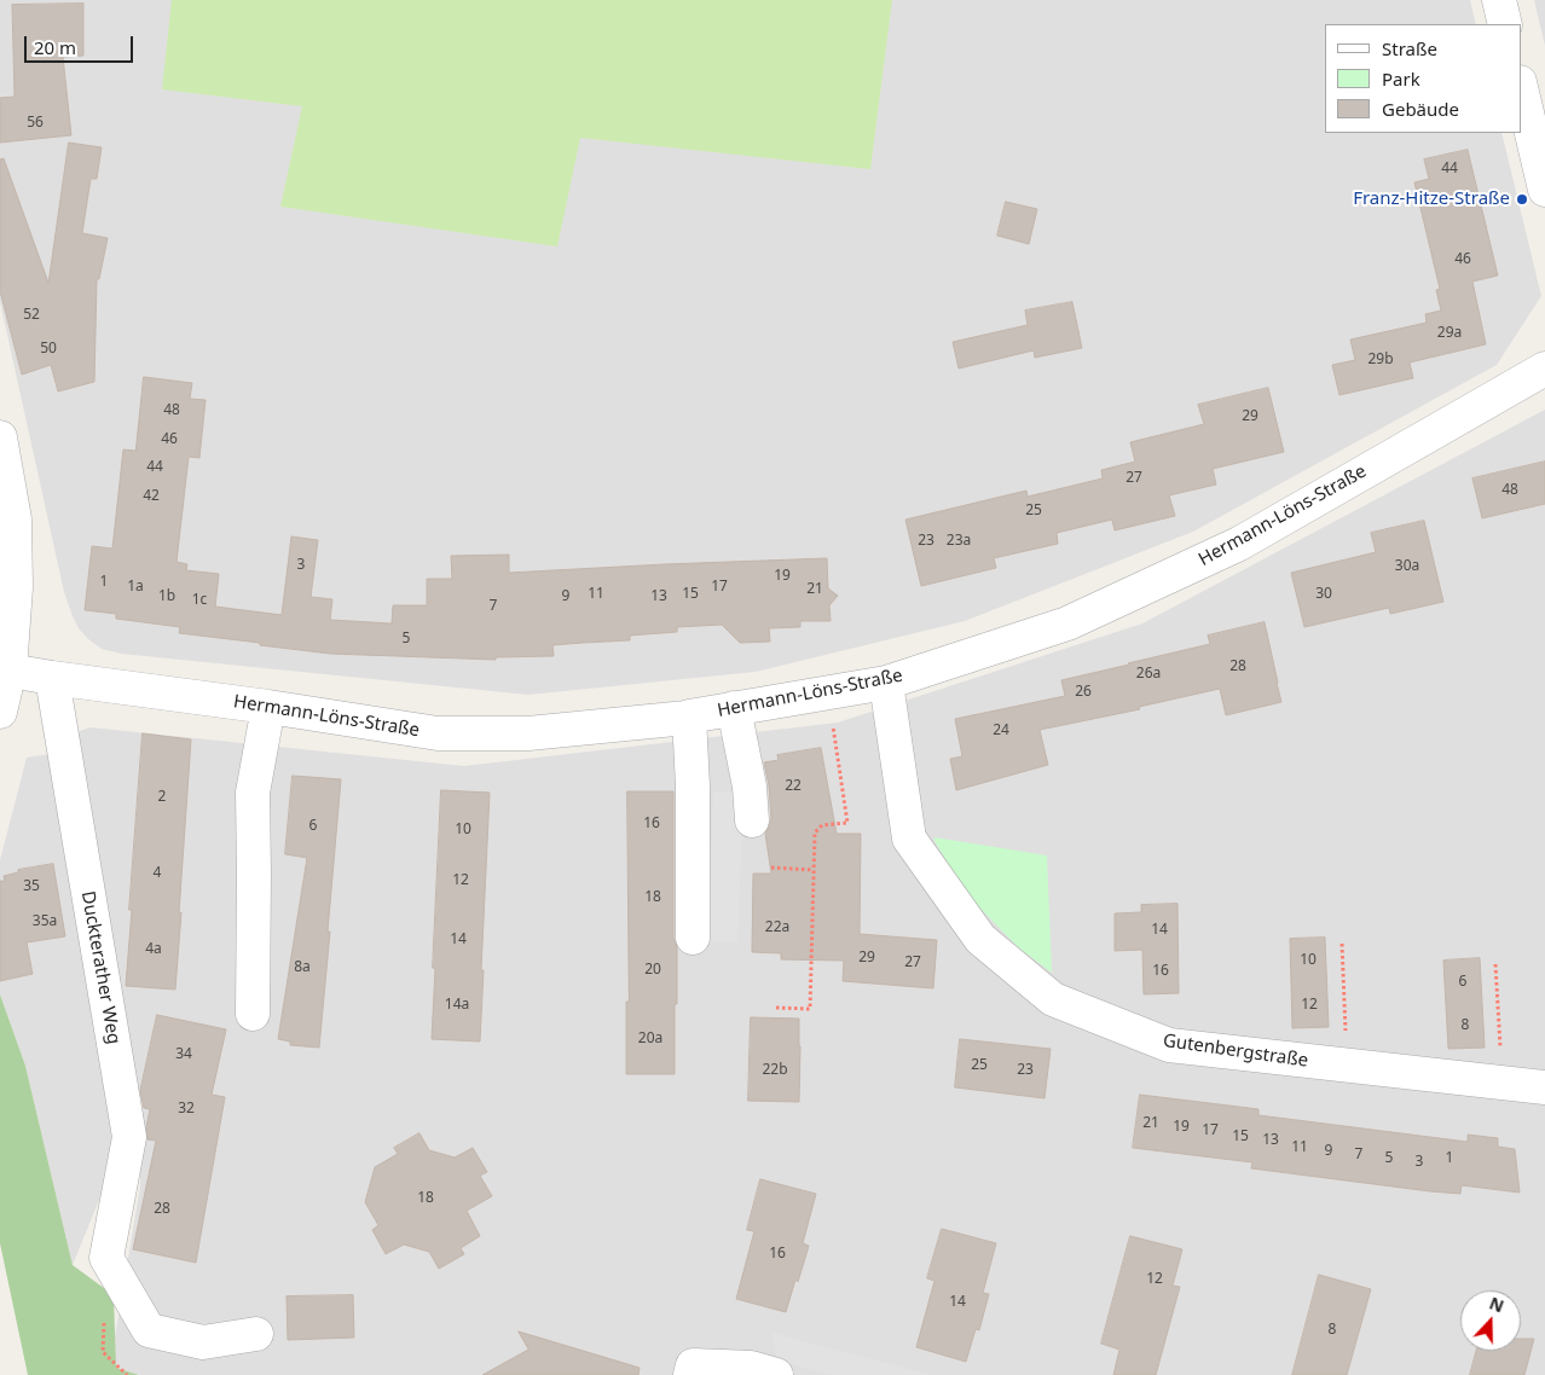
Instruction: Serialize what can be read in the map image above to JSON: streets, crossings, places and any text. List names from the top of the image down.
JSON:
{
  "streets": {
    "street": ["Hermann-Löns-Straße", "Duckterather Weg", "Gutenbergstraße"]
  },
  "crossings": [
    ["Hermann-Löns-Straße", "Duckterather Weg"],
    ["Hermann-Löns-Straße", "Gutenbergstraße"]
  ],
  "places": ["Franz-Hitze-Straße"],
  "house_numbers": [
    "56",
    "44",
    "46",
    "52",
    "29a",
    "50",
    "29b",
    "48",
    "29",
    "46",
    "44",
    "27",
    "48",
    "42",
    "25",
    "23",
    "23a",
    "3",
    "30a",
    "19",
    "1",
    "1a",
    "17",
    "21",
    "11",
    "15",
    "30",
    "1b",
    "9",
    "13",
    "1c",
    "7",
    "5",
    "28",
    "26a",
    "26",
    "24",
    "22",
    "2",
    "16",
    "6",
    "10",
    "4",
    "12",
    "35",
    "18",
    "35a",
    "22a",
    "14",
    "14",
    "4a",
    "29",
    "10",
    "27",
    "8a",
    "20",
    "16",
    "6",
    "14a",
    "12",
    "8",
    "20a",
    "34",
    "25",
    "22b",
    "23",
    "32",
    "21",
    "19",
    "17",
    "15",
    "13",
    "11",
    "9",
    "7",
    "5",
    "1",
    "3",
    "18",
    "28",
    "16",
    "12",
    "14",
    "8"
  ],
  "legend": ["Straße", "Park", "Gebäude"],
  "scale_bar": "20 m",
  "north": "top"
}
